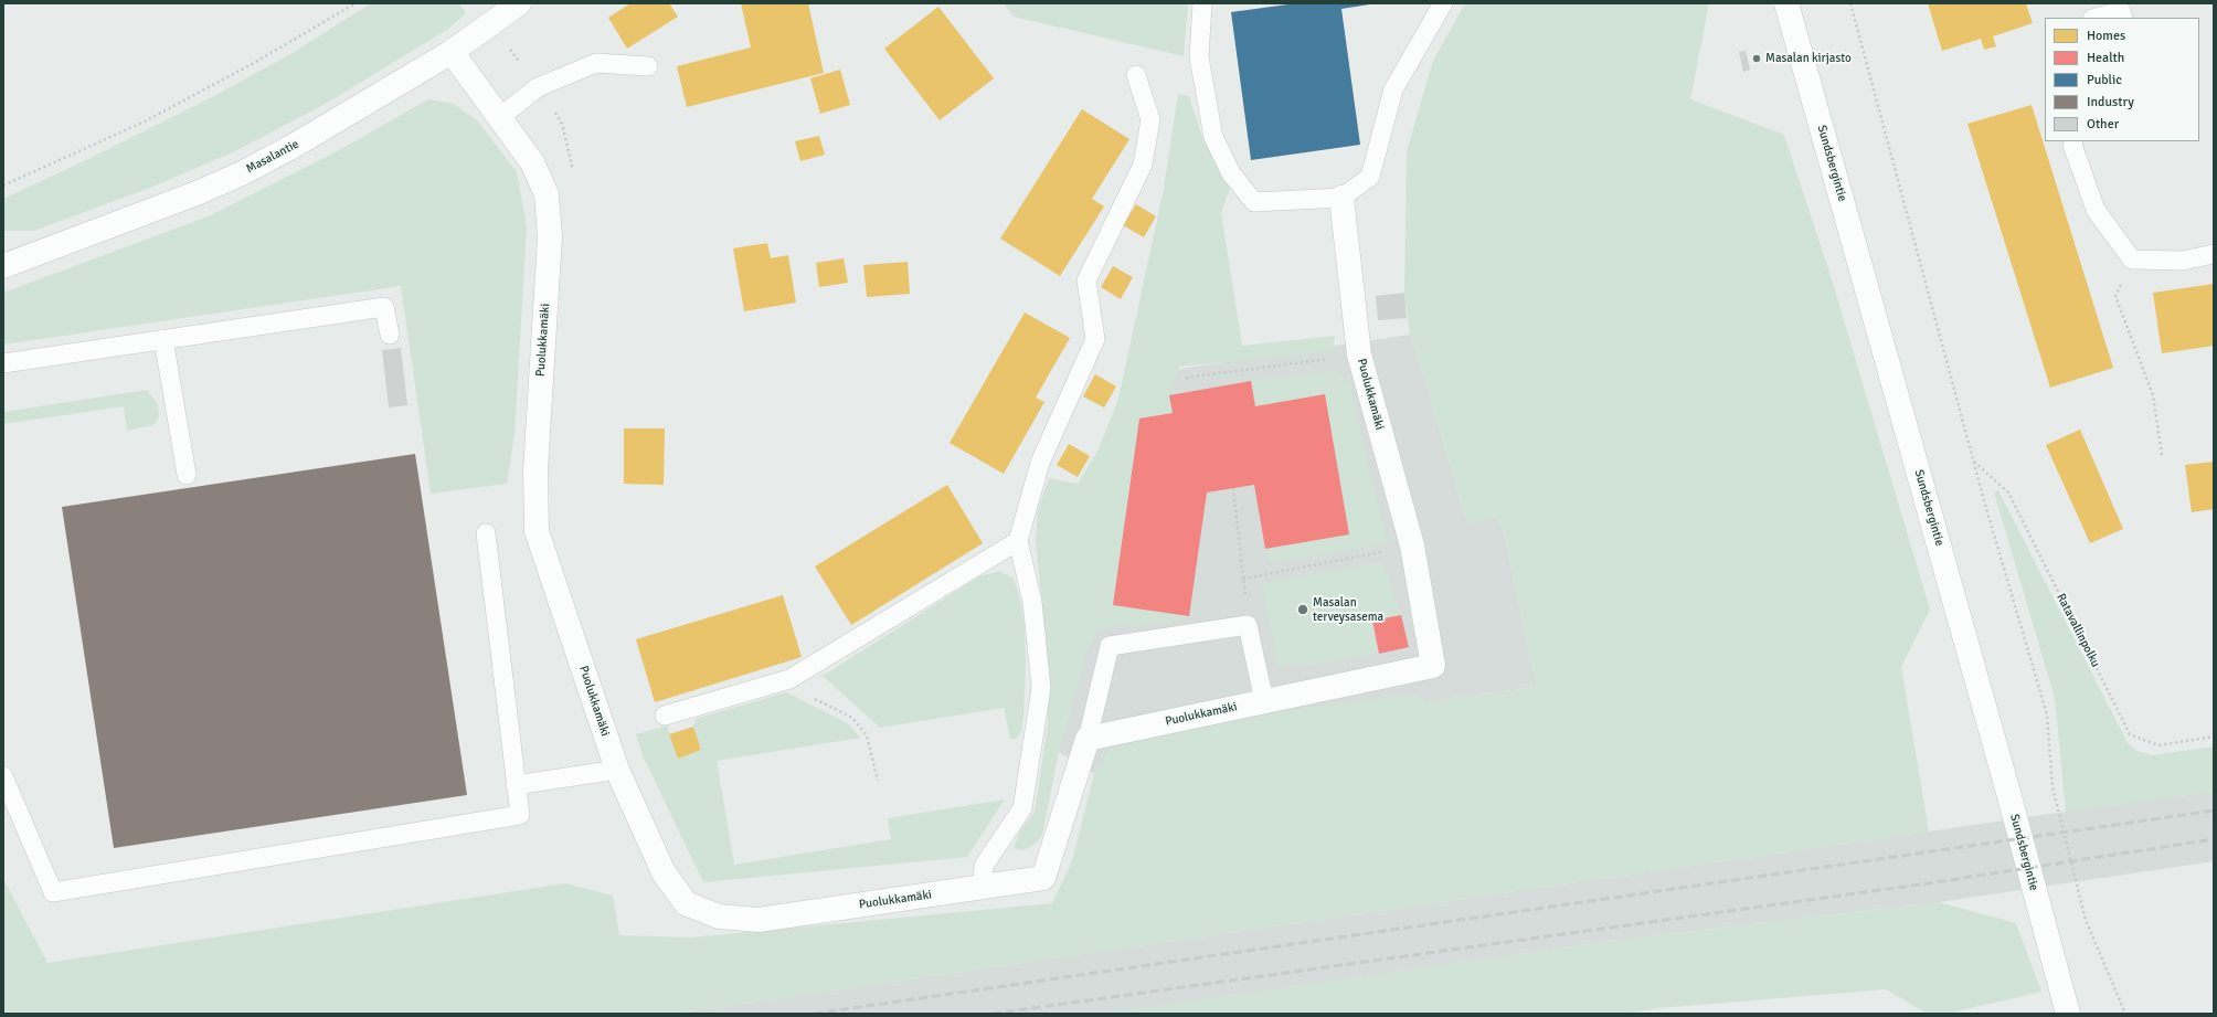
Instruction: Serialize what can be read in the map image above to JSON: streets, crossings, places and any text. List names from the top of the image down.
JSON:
{
  "streets": {
    "street": ["Masalantie", "Sundsbergintie", "Puolukkamäki"],
    "path": ["Ratavallinpolku"]
  },
  "crossings": [
    ["Masalantie", "Puolukkamäki"]
  ],
  "places": ["Masalan kirjasto", "Masalan terveysasema"],
  "legend": [
    "Homes",
    "Health",
    "Public",
    "Industry",
    "Other"
  ]
}
